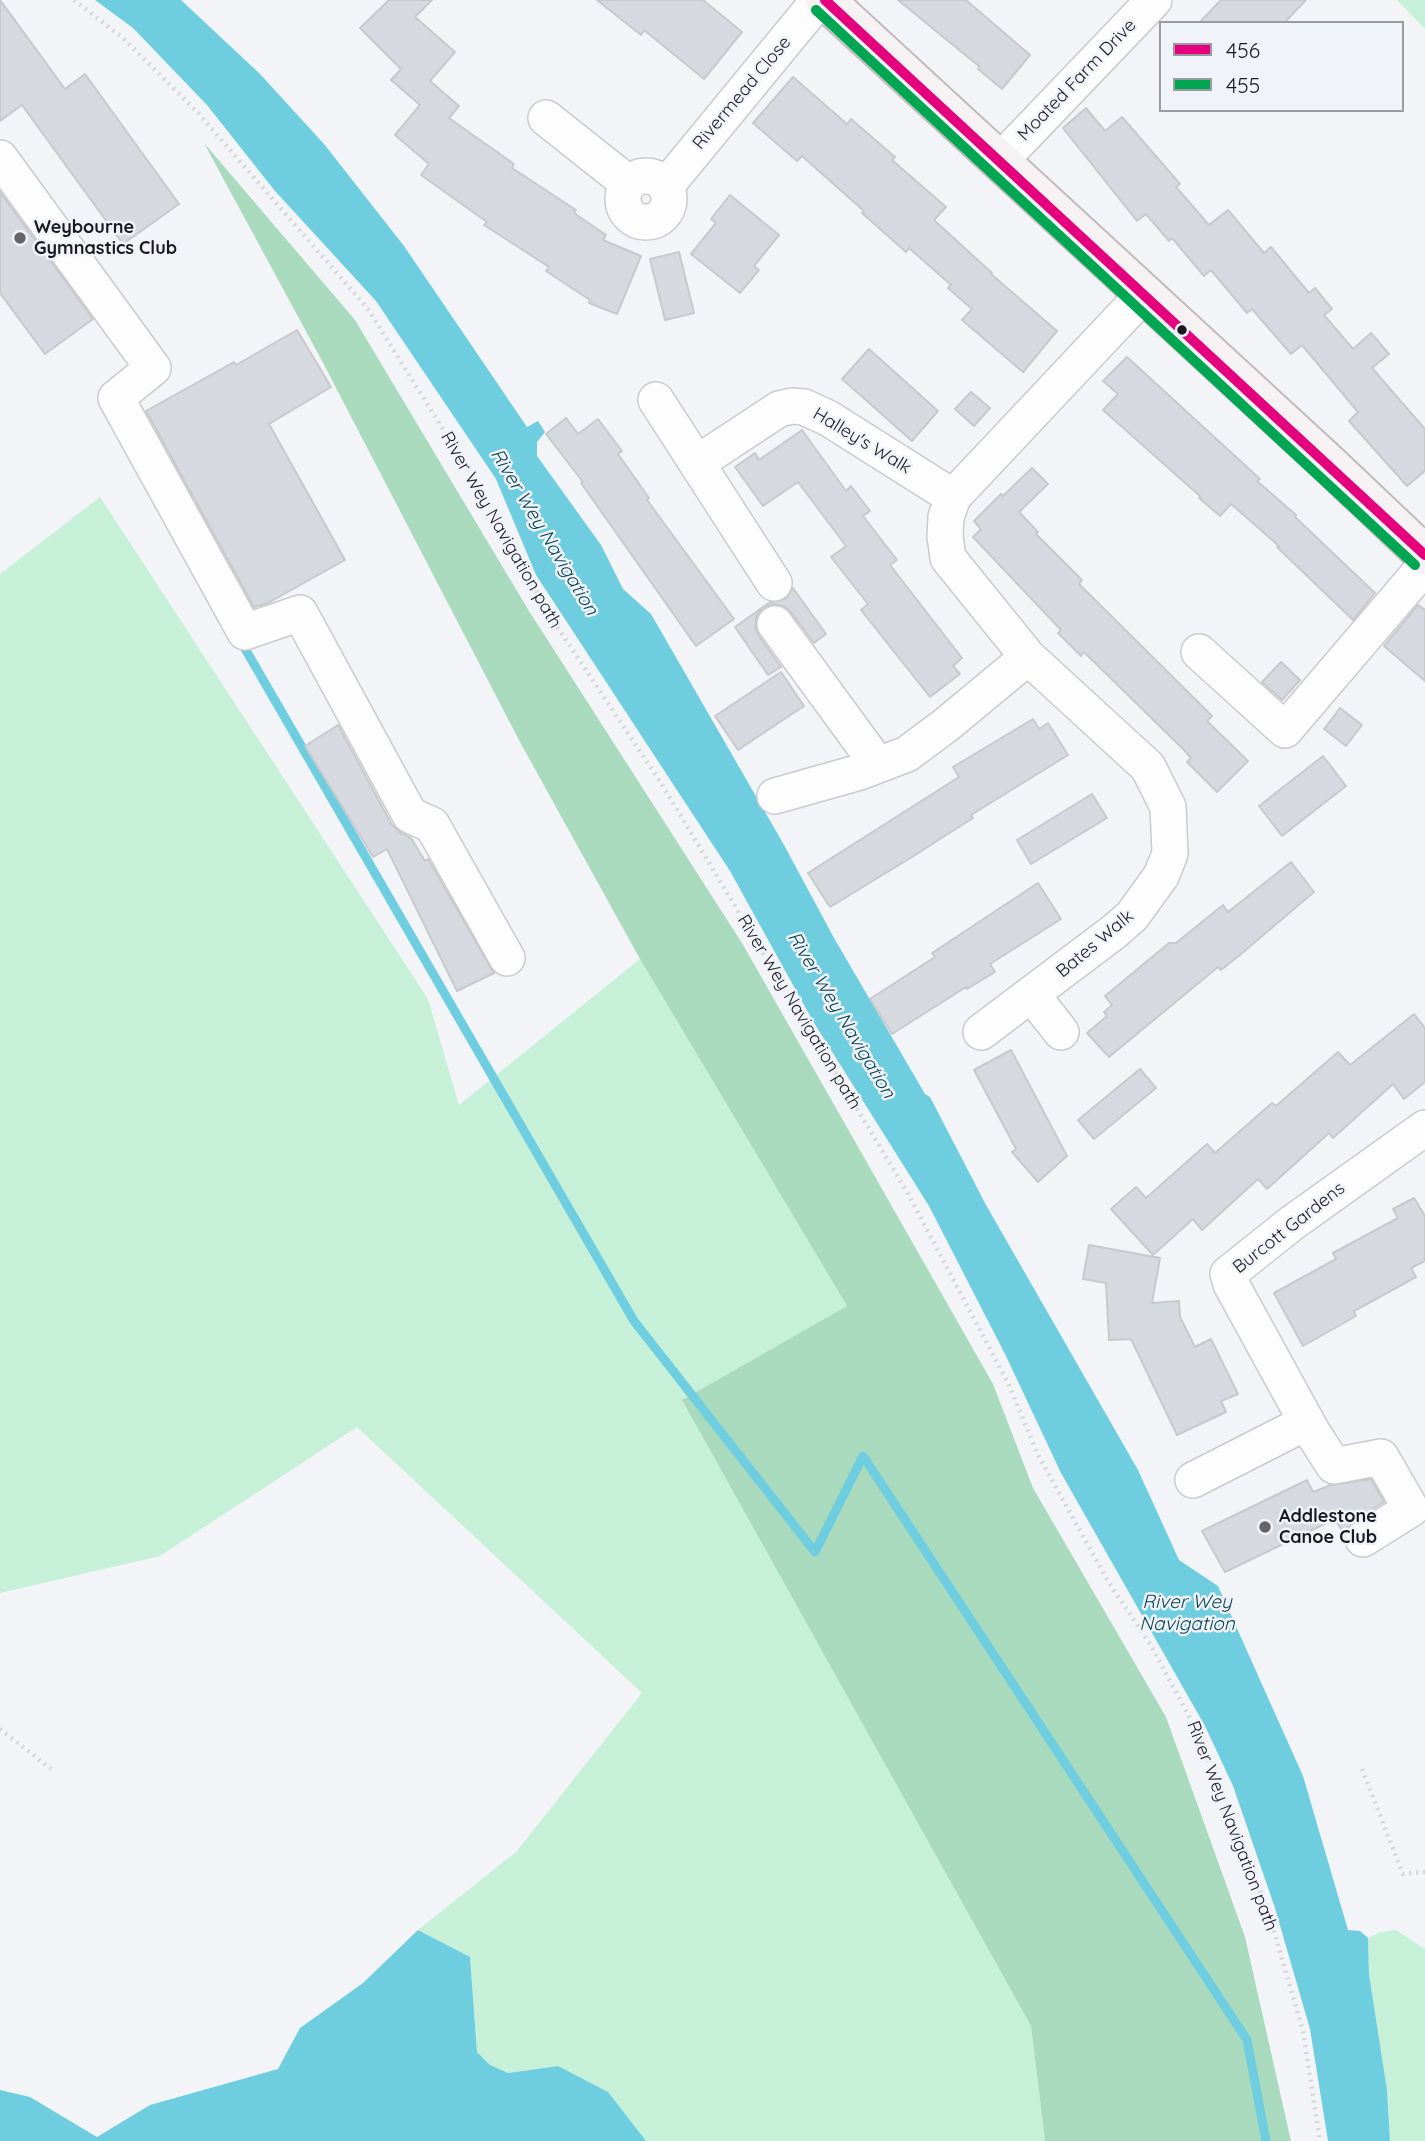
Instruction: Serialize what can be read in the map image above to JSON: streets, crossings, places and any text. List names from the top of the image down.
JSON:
{
  "streets": {
    "street": [
      "Moated Farm Drive",
      "Rivermead Close",
      "Halley's Walk",
      "Bates Walk",
      "Burcott Gardens"
    ],
    "path": ["River Wey Navigation path"]
  },
  "crossings": [
    ["Halley's Walk", "Bates Walk"]
  ],
  "water": ["River Wey Navigation"],
  "places": ["Weybourne Gymnastics Club", "Addlestone Canoe Club"],
  "lines": ["transit line 456", "transit line 455"],
  "legend": ["456", "455"]
}
